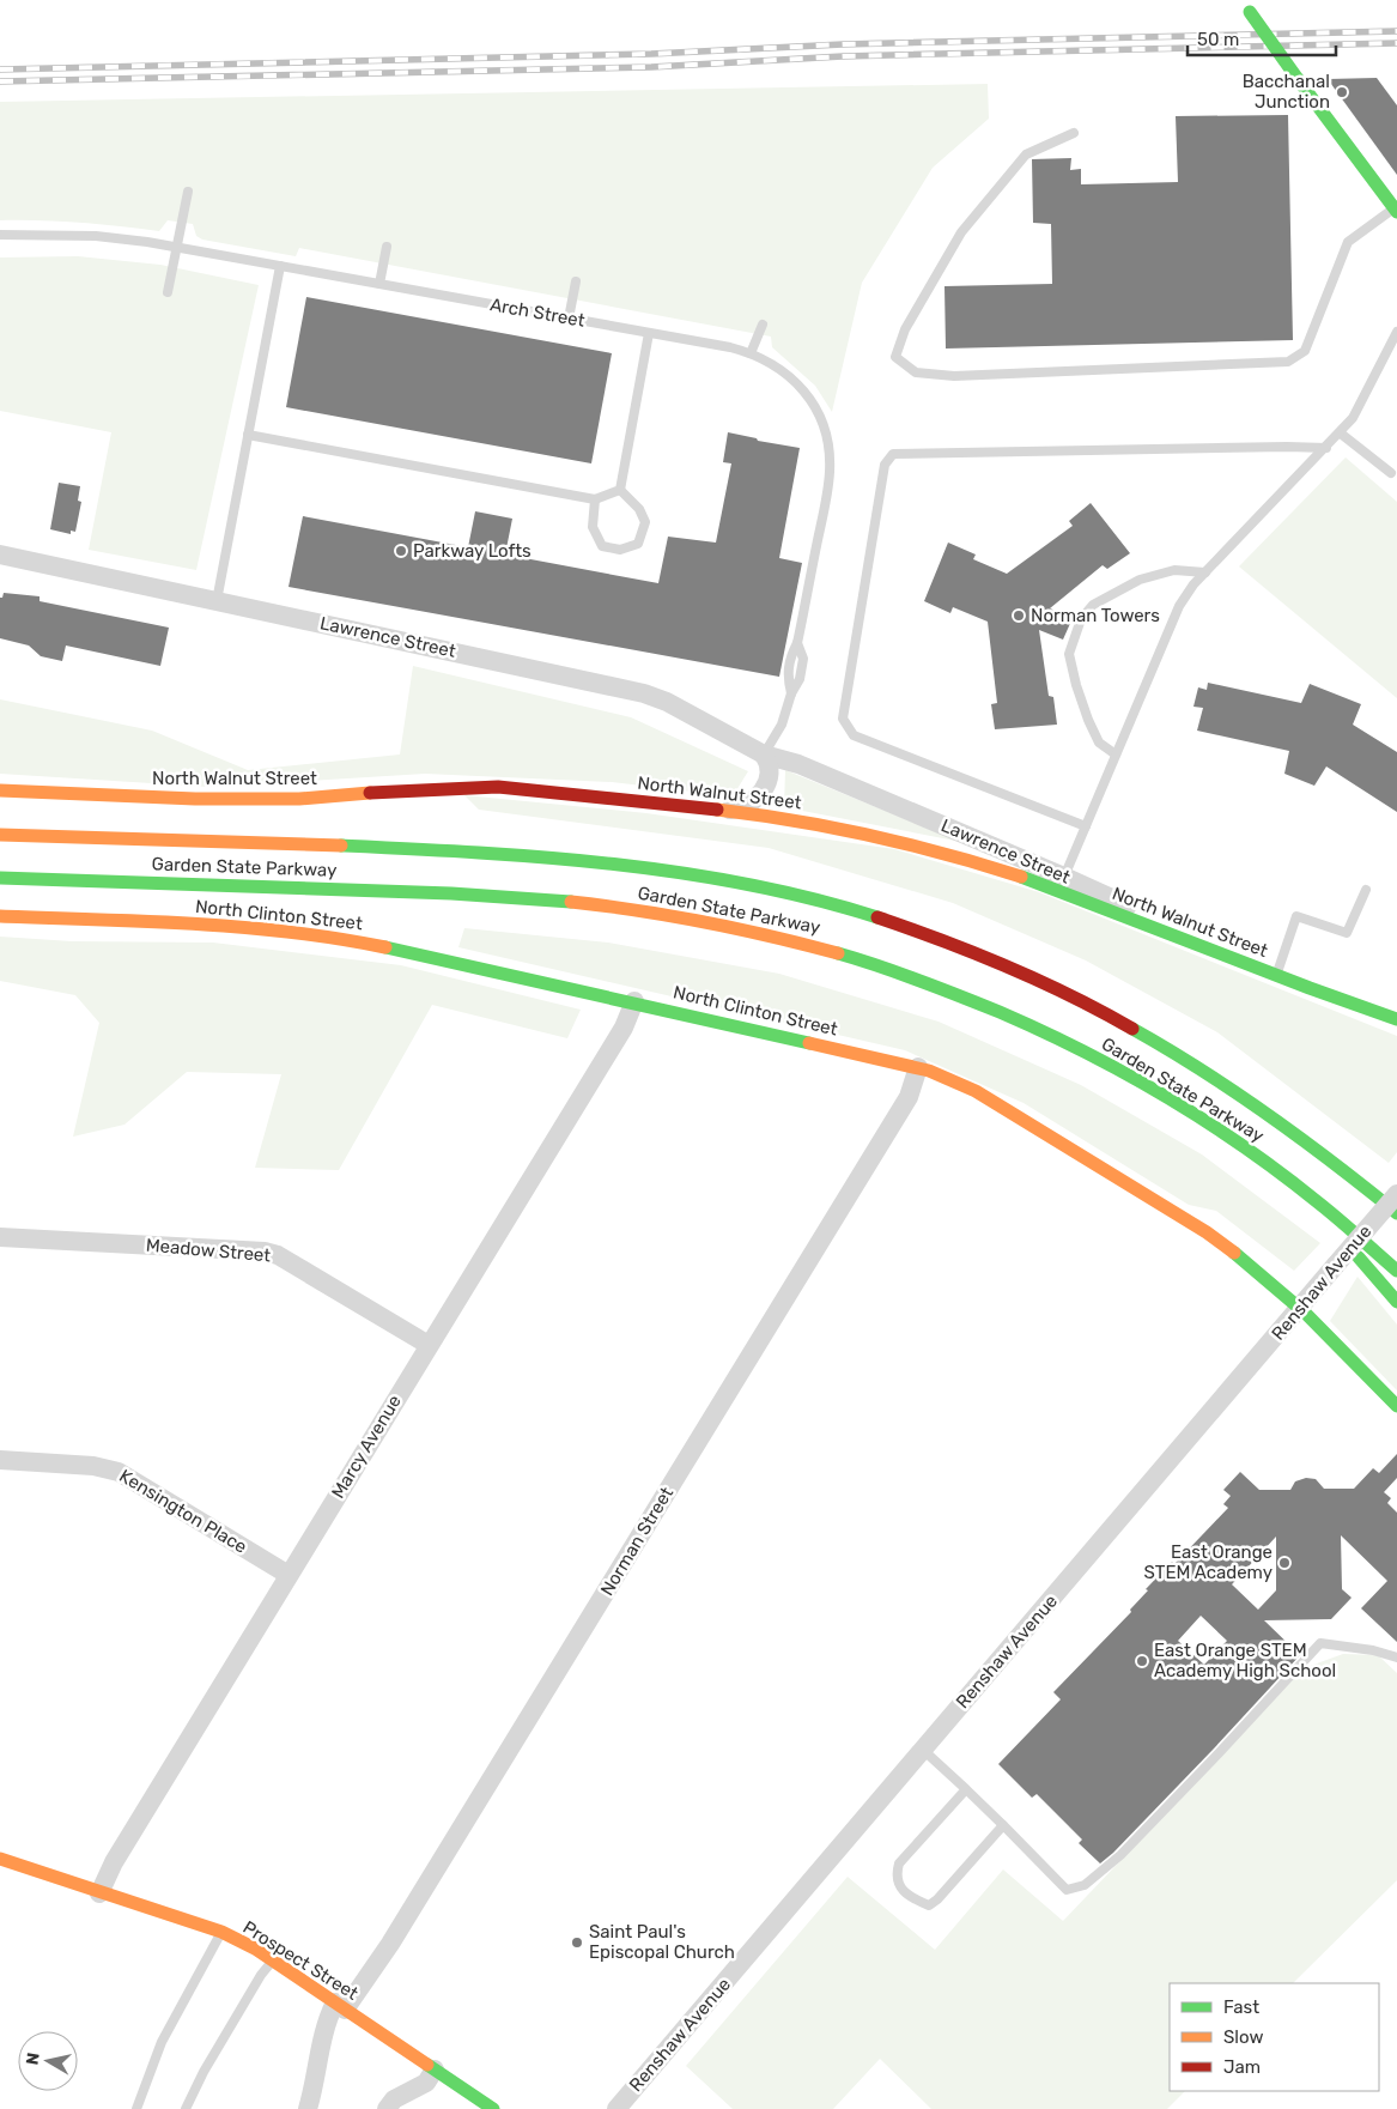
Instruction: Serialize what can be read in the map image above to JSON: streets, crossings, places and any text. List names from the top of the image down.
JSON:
{
  "streets": {
    "main road": [
      "North Walnut Street",
      "Garden State Parkway",
      "North Clinton Street",
      "Prospect Street"
    ],
    "street": [
      "Lawrence Street",
      "Meadow Street",
      "Renshaw Avenue",
      "Marcy Avenue",
      "Kensington Place",
      "Norman Street"
    ],
    "lane": ["Arch Street"]
  },
  "crossings": [
    ["Arch Street", "Lawrence Street"],
    ["Lawrence Street", "North Walnut Street"],
    ["North Clinton Street", "Renshaw Avenue"],
    ["North Clinton Street", "Marcy Avenue"],
    ["North Clinton Street", "Norman Street"],
    ["Meadow Street", "Marcy Avenue"],
    ["Marcy Avenue", "Kensington Place"],
    ["Marcy Avenue", "Prospect Street"],
    ["Norman Street", "Prospect Street"]
  ],
  "places": [
    "Bacchanal Junction",
    "Parkway Lofts",
    "Norman Towers",
    "East Orange STEM Academy",
    "East Orange STEM Academy High School",
    "Saint Paul's Episcopal Church"
  ],
  "legend": ["Fast", "Slow", "Jam"],
  "scale_bar": "50 m",
  "north": "left"
}
